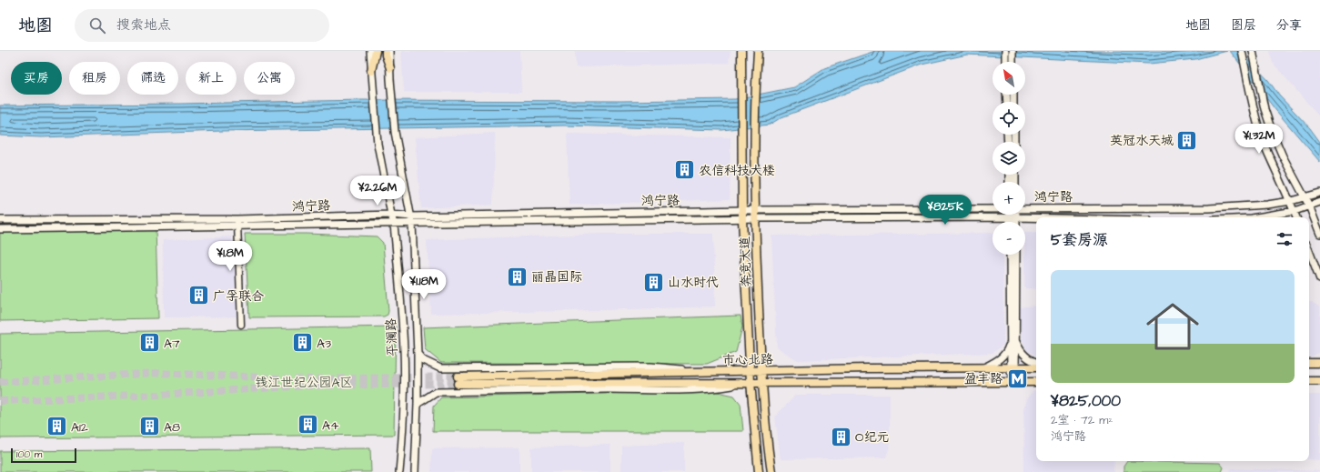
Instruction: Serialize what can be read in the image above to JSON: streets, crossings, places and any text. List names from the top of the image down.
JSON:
{
  "streets": {
    "main road": [
      "鸿宁路",
      "奔竞大道",
      "平澜路",
      "市心北路"
    ]
  },
  "crossings": [
    ["鸿宁路", "奔竞大道"],
    ["鸿宁路", "平澜路"],
    ["奔竞大道", "市心北路"]
  ],
  "parks": ["钱江世纪公园A区"],
  "places": {
    "building": [
      "英冠水天城",
      "农信科技大楼",
      "丽晶国际",
      "山水时代",
      "广孚联合",
      "A7",
      "A3",
      "A4",
      "A12",
      "A8",
      "O纪元"
    ],
    "metro station": ["盈丰路"]
  },
  "scale_bar": "100 m",
  "north": "top left",
  "page": {
    "header": "地图",
    "search": "搜索地点",
    "nav": ["地图", "图层", "分享"],
    "map_buttons": ["+", "−"],
    "chip": [
      "买房",
      "租房",
      "筛选",
      "新上",
      "公寓"
    ],
    "price": [
      "¥1.32M",
      "¥2.26M",
      "¥825K",
      "¥1.8M",
      "¥1.18M"
    ],
    "heading": "5套房源",
    "list": [
      {
        "name": "¥825,000",
        "note": "2室 · 72 m² · 鸿宁路"
      }
    ],
    "scale": "100 m"
  }
}
